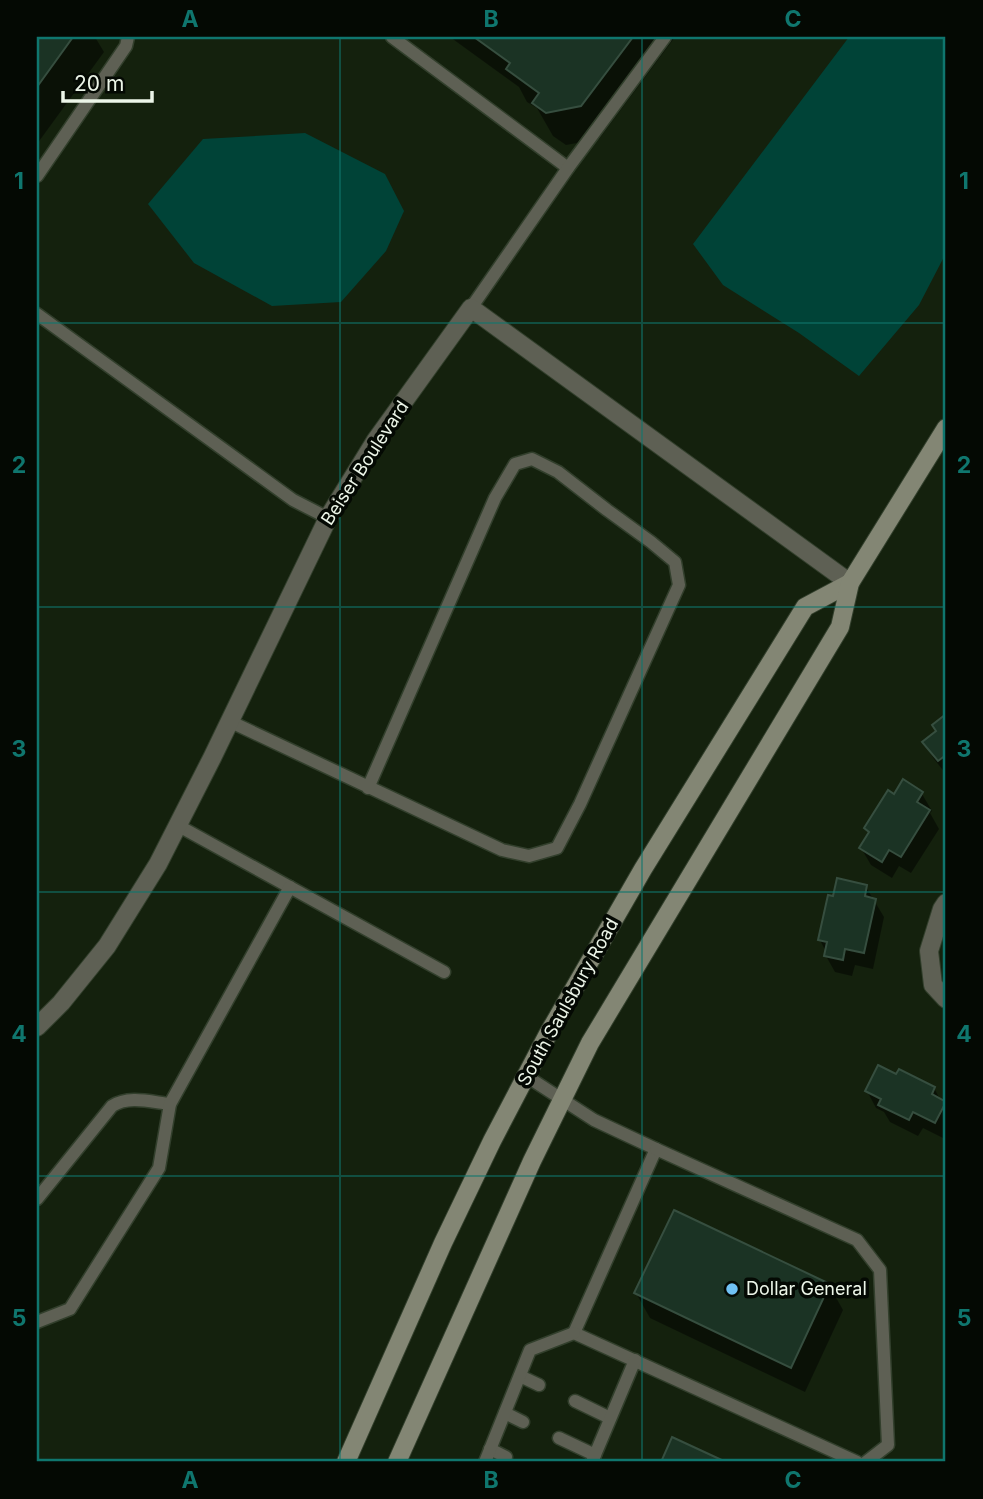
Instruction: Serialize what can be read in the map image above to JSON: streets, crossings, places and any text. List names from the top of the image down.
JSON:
{
  "streets": {
    "main road": ["South Saulsbury Road"],
    "street": ["Beiser Boulevard"]
  },
  "places": ["Dollar General"],
  "scale_bar": "20 m",
  "grid": {
    "columns": ["A", "B", "C"],
    "rows": [
      "1",
      "2",
      "3",
      "4",
      "5"
    ]
  }
}
